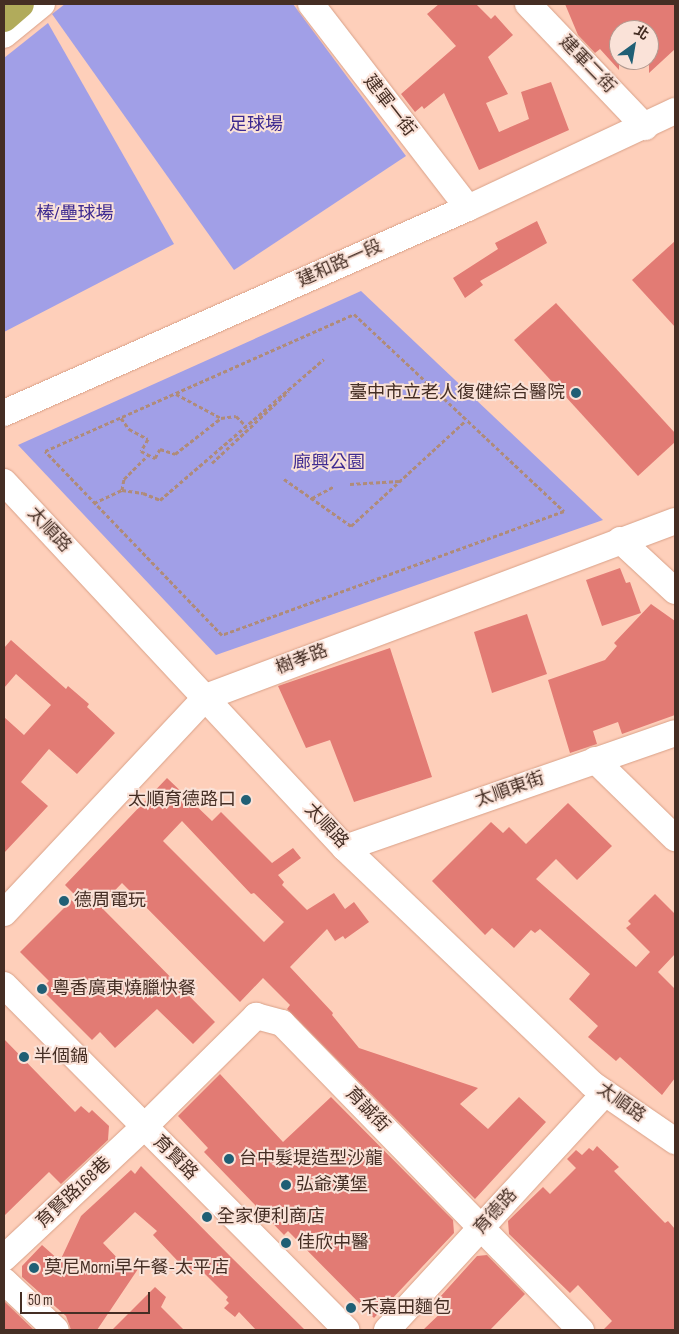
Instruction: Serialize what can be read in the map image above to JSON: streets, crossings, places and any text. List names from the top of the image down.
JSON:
{
  "streets": {
    "street": [
      "建軍二街",
      "建軍一街",
      "建和路一段",
      "太順路",
      "樹孝路",
      "太順東街",
      "育誠街",
      "育賢路",
      "育賢路168巷",
      "育德路"
    ]
  },
  "crossings": [
    ["建軍二街", "建和路一段"],
    ["建軍一街", "建和路一段"],
    ["太順路", "樹孝路"],
    ["太順路", "太順東街"],
    ["太順路", "育德路"],
    ["育誠街", "育賢路"],
    ["育誠街", "育賢路168巷"],
    ["育誠街", "育德路"],
    ["育賢路", "育賢路168巷"]
  ],
  "parks": ["足球場", "棒/壘球場", "廊興公園"],
  "places": [
    "臺中市立老人復健綜合醫院",
    "太順育德路口",
    "德周電玩",
    "粵香廣東燒臘快餐",
    "半個鍋",
    "台中髮堤造型沙龍",
    "弘爺漢堡",
    "全家便利商店",
    "佳欣中醫",
    "莫尼Morni早午餐-太平店",
    "禾嘉田麵包"
  ],
  "scale_bar": "50 m",
  "north": "top right"
}
